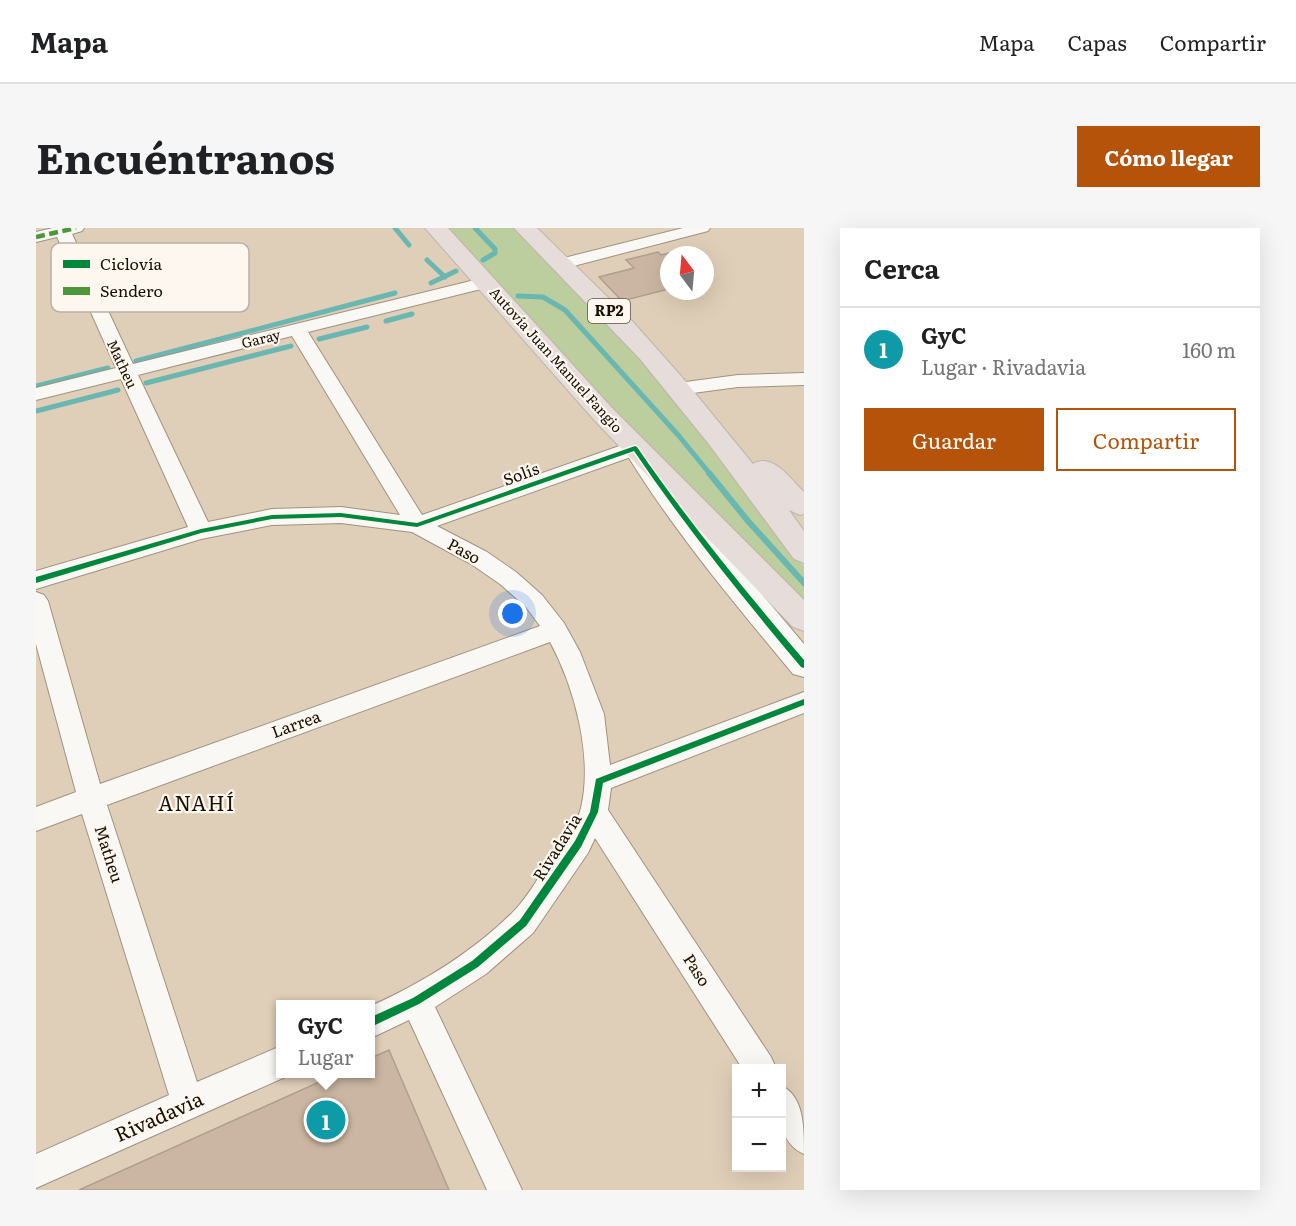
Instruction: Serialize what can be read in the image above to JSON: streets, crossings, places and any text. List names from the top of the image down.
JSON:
{
  "streets": {
    "highway": ["RP2", "Autovía Juan Manuel Fangio"],
    "street": [
      "Garay",
      "Matheu",
      "Solís",
      "Paso",
      "Larrea",
      "Rivadavia"
    ]
  },
  "crossings": [
    ["Garay", "Autovía Juan Manuel Fangio"],
    ["Garay", "Matheu"],
    ["Garay", "Paso"],
    ["Autovía Juan Manuel Fangio", "Solís"],
    ["Matheu", "Larrea"],
    ["Matheu", "Rivadavia"],
    ["Solís", "Paso"],
    ["Paso", "Larrea"],
    ["Paso", "Rivadavia"]
  ],
  "districts": ["ANAHÍ"],
  "legend": ["Ciclovía", "Sendero"],
  "north": "top",
  "page": {
    "header": "Mapa",
    "nav": ["Mapa", "Capas", "Compartir"],
    "title": "Encuéntranos",
    "buttons": [
      "Cómo llegar",
      ["Guardar", "Compartir"]
    ],
    "heading": "Cerca",
    "list": [
      {
        "mark": "1",
        "name": "GyC",
        "note": "Lugar · Rivadavia",
        "value": "160 m"
      }
    ],
    "popup": ["GyC", "Lugar"],
    "map_buttons": ["+", "−"],
    "pins": "1"
  }
}
